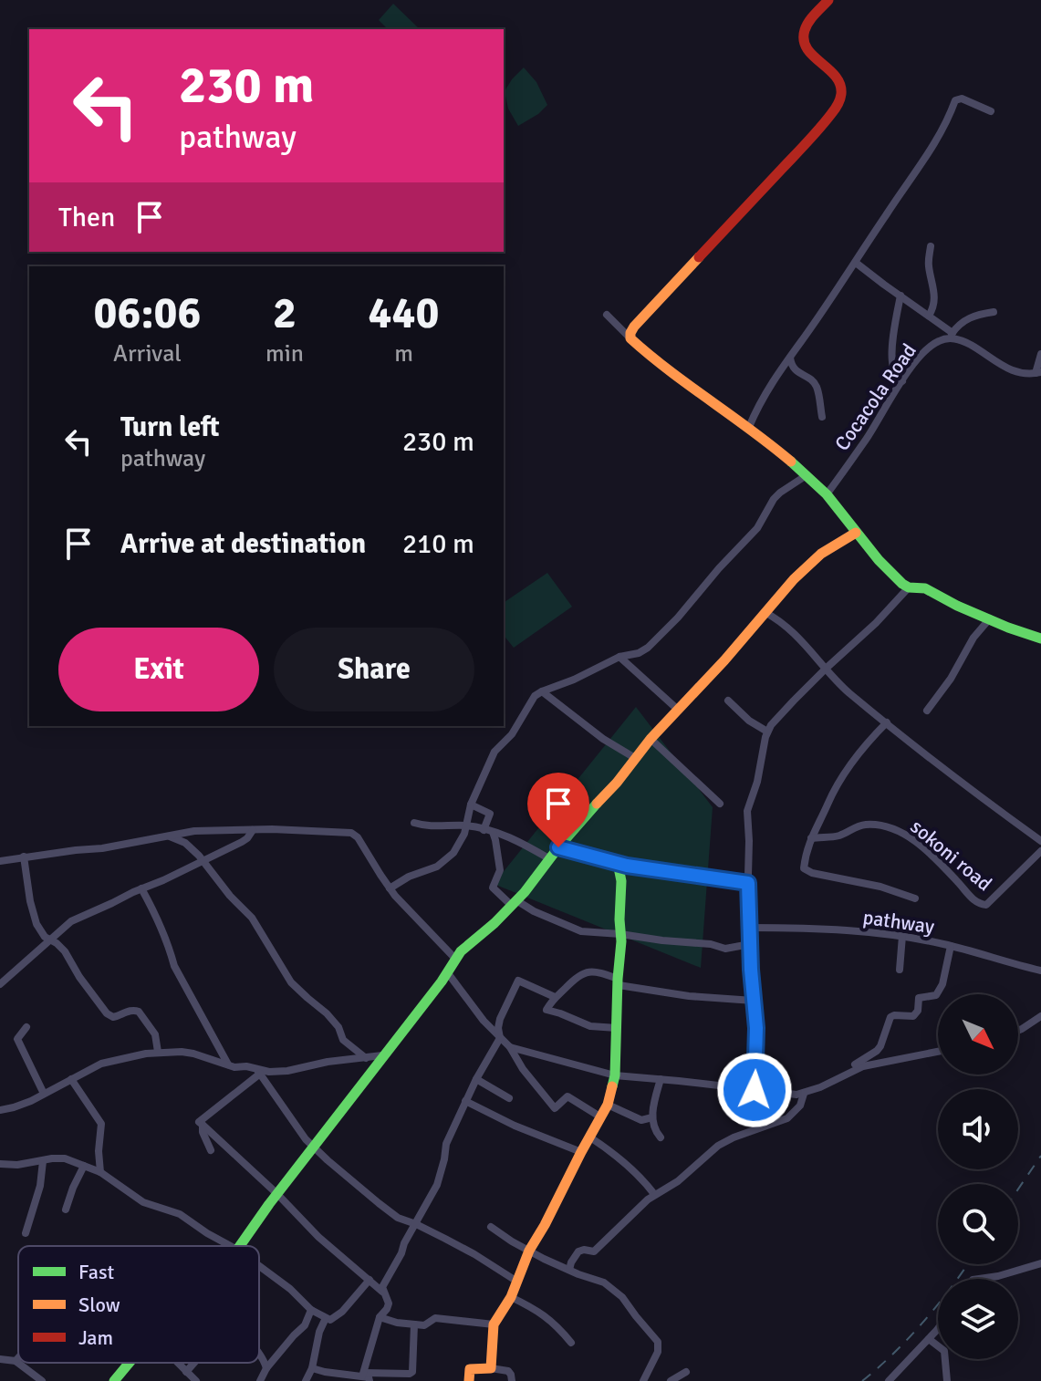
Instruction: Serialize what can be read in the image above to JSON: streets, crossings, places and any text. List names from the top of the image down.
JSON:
{
  "streets": {
    "street": ["Cocacola Road", "sokoni road", "pathway"]
  },
  "legend": ["Fast", "Slow", "Jam"],
  "north": "bottom right",
  "page": {
    "turn": ["230 m", "pathway"],
    "then": "Then",
    "eta": [
      "06:06",
      "Arrival",
      "2",
      "min",
      "440",
      "m"
    ],
    "list": [
      {
        "name": "Turn left",
        "note": "pathway",
        "value": "230 m"
      },
      {
        "name": "Arrive at destination",
        "value": "210 m"
      }
    ],
    "buttons": ["Exit", "Share"]
  }
}
